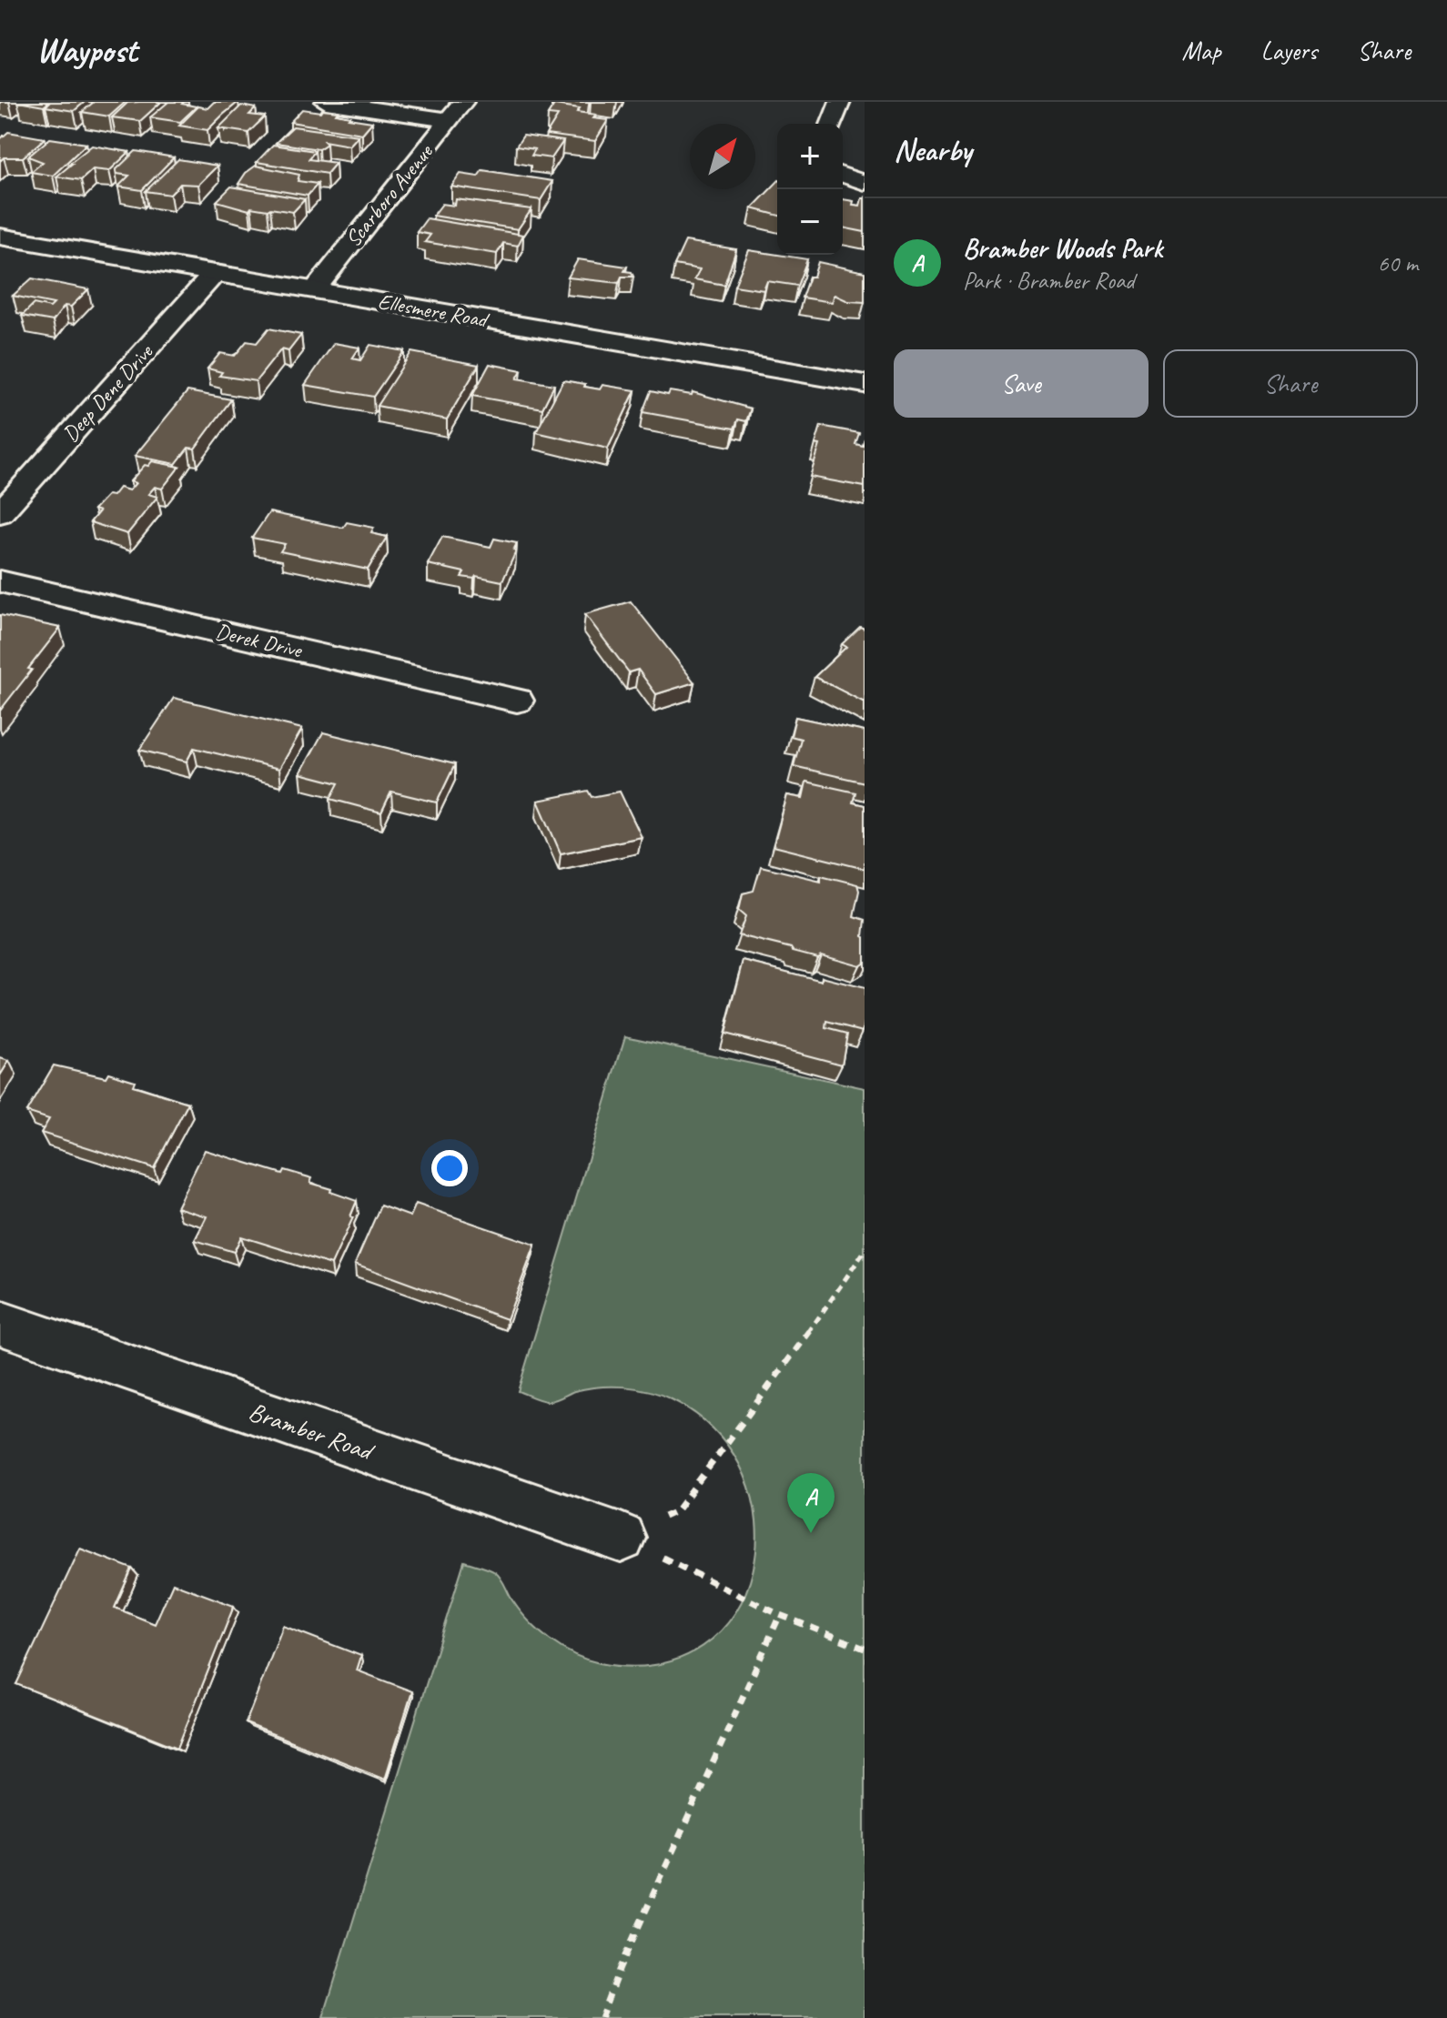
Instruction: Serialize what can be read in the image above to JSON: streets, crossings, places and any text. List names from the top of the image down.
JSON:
{
  "streets": {
    "street": [
      "Scarboro Avenue",
      "Ellesmere Road",
      "Deep Dene Drive",
      "Derek Drive",
      "Bramber Road"
    ]
  },
  "crossings": [
    ["Scarboro Avenue", "Ellesmere Road"],
    ["Ellesmere Road", "Deep Dene Drive"]
  ],
  "north": "top right",
  "page": {
    "header": "Waypost",
    "nav": ["Map", "Layers", "Share"],
    "heading": "Nearby",
    "map_buttons": ["+", "−"],
    "list": [
      {
        "mark": "A",
        "name": "Bramber Woods Park",
        "note": "Park · Bramber Road",
        "value": "60 m"
      }
    ],
    "buttons": ["Save", "Share"],
    "pins": "A"
  }
}
